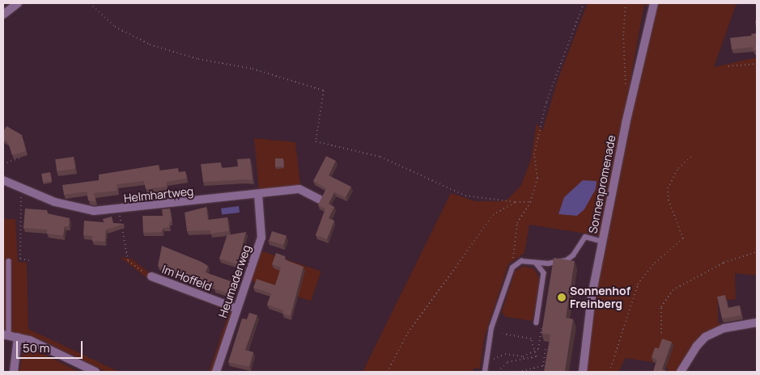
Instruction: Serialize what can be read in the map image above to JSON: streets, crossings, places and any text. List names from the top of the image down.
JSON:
{
  "streets": {
    "street": [
      "Sonnenpromenade",
      "Helmhartweg",
      "Im Hoffeld",
      "Heumaderweg"
    ]
  },
  "crossings": [
    ["Helmhartweg", "Heumaderweg"],
    ["Im Hoffeld", "Heumaderweg"]
  ],
  "places": ["Sonnenhof Freinberg"],
  "scale_bar": "50 m"
}
